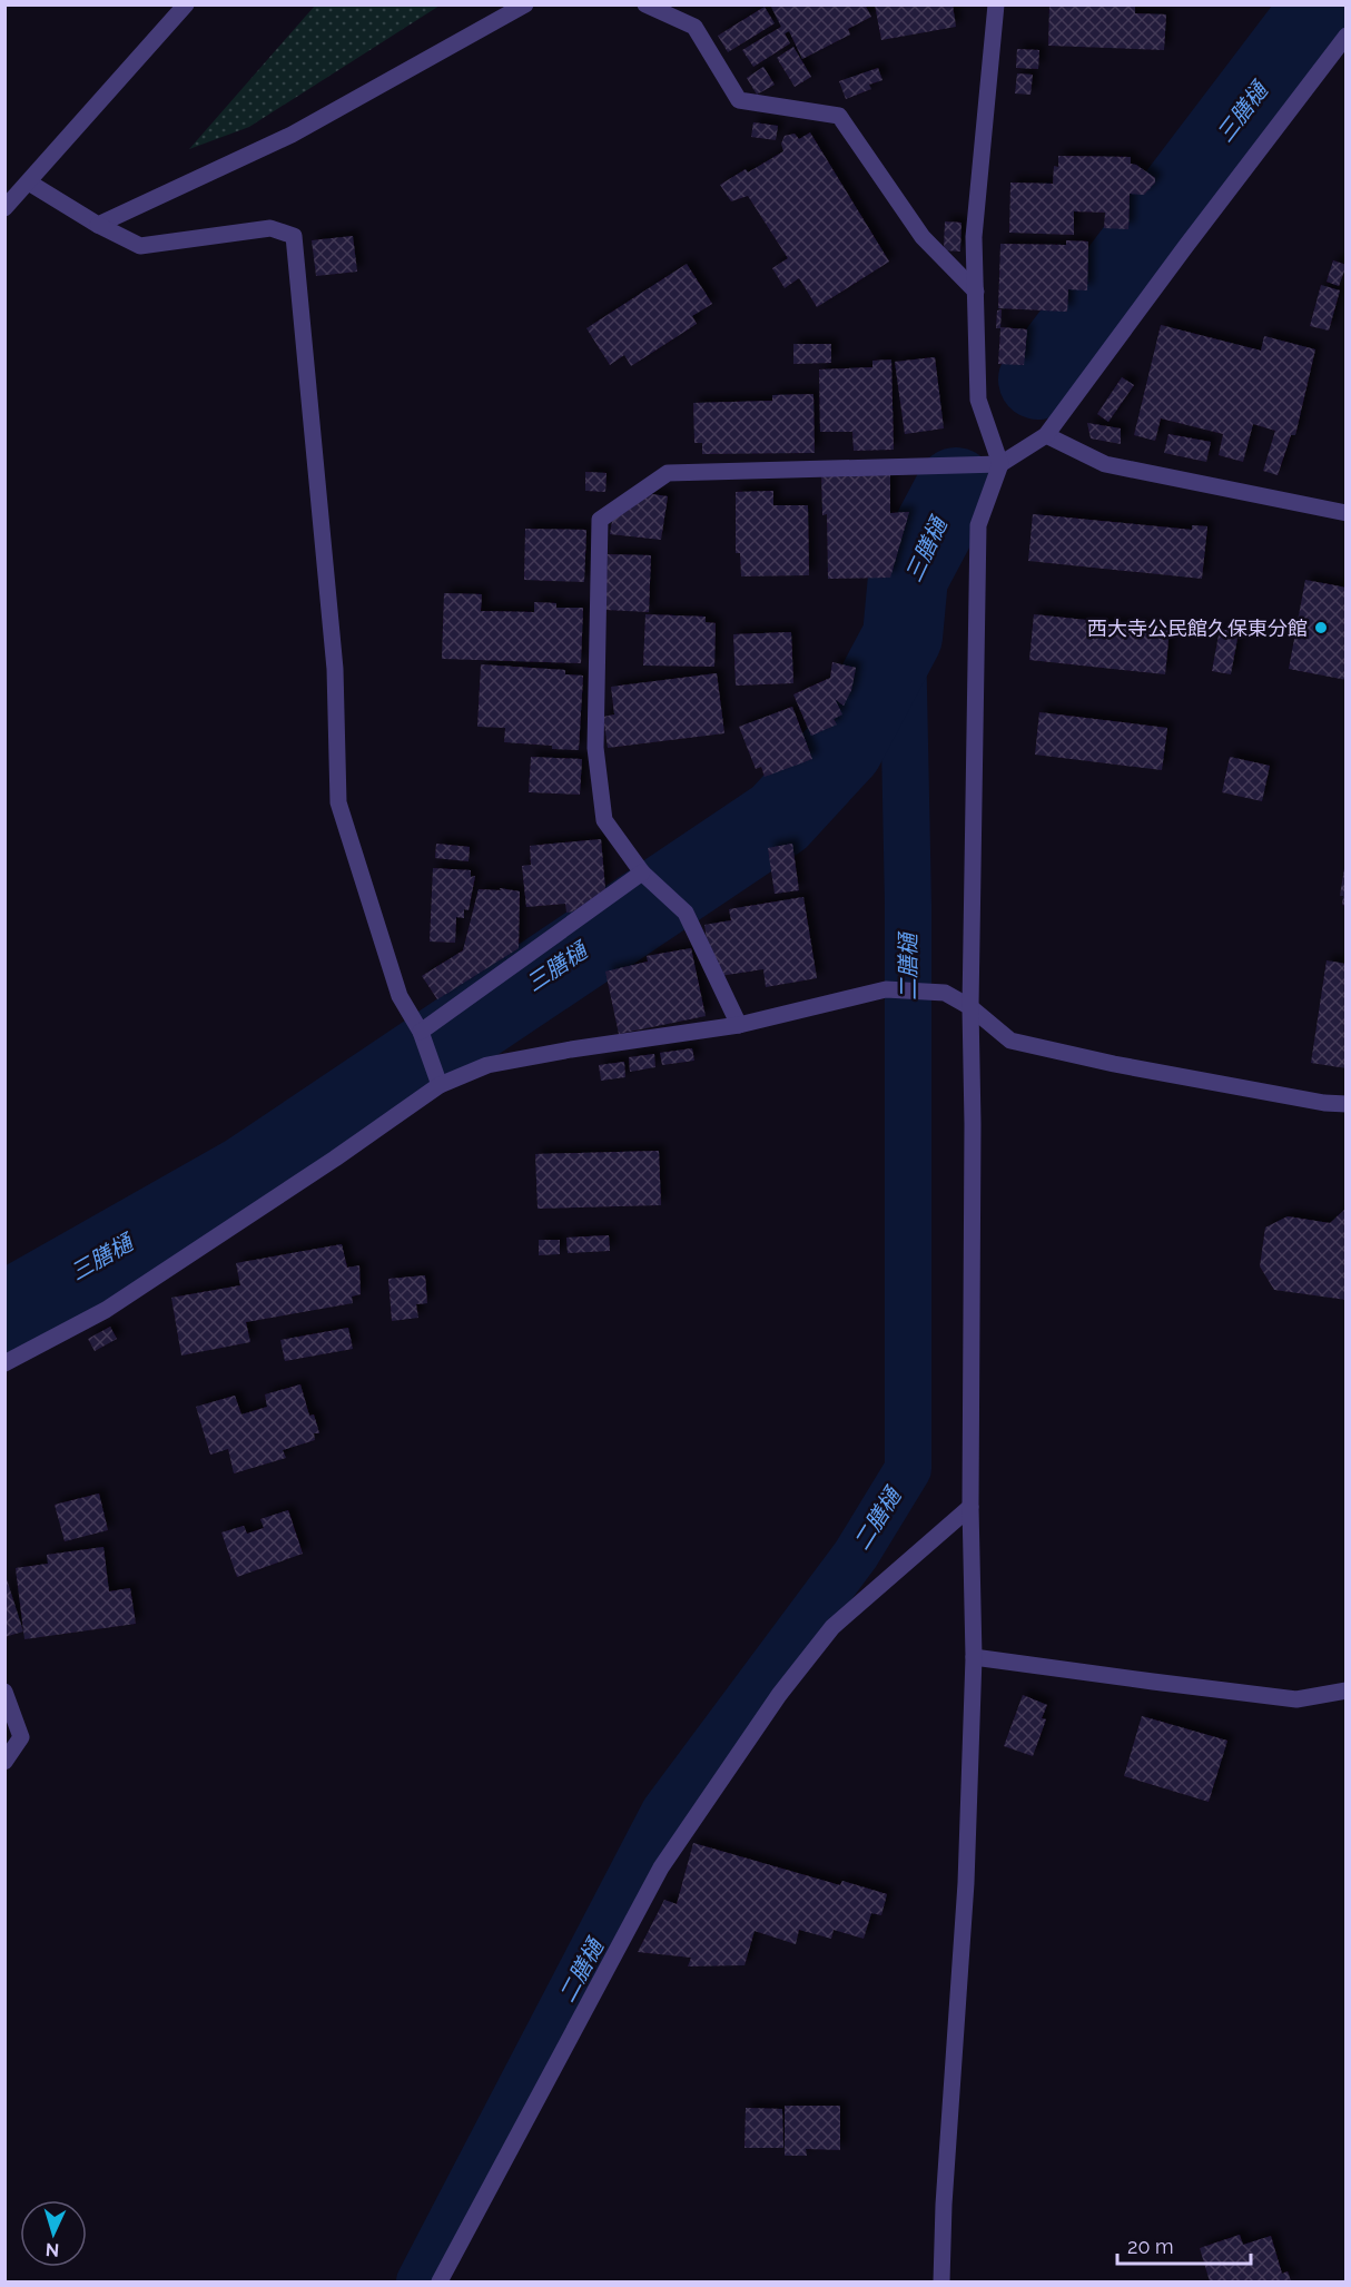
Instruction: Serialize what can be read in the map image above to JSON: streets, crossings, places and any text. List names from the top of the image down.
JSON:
{
  "water": ["三膳樋", "二膳樋"],
  "places": ["西大寺公民館久保東分館"],
  "scale_bar": "20 m",
  "north": "bottom"
}
